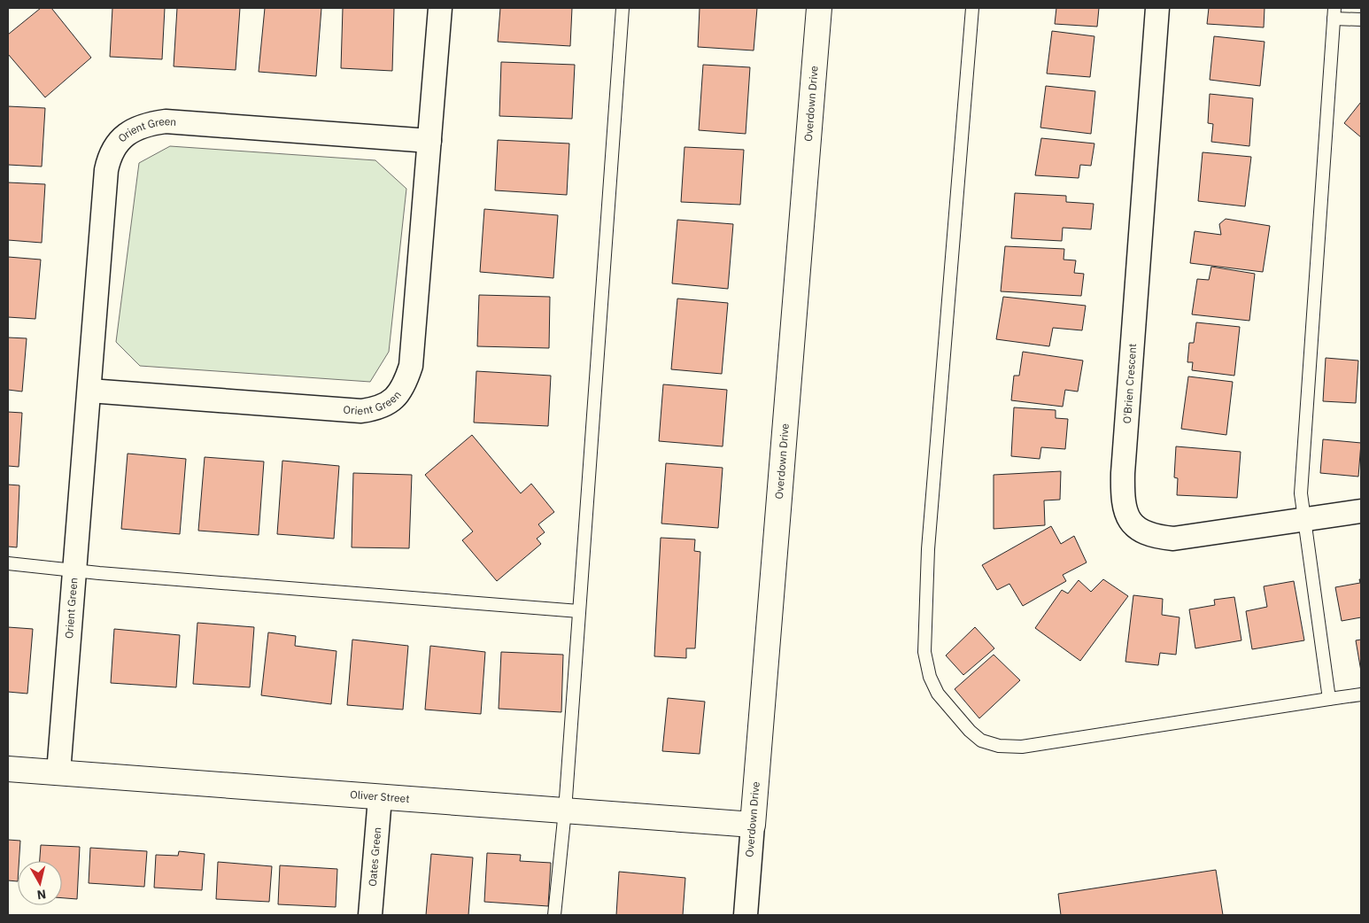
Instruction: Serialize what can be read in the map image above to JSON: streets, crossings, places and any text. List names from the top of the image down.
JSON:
{
  "streets": {
    "street": [
      "Overdown Drive",
      "Orient Green",
      "O'Brien Crescent",
      "Oliver Street",
      "Oates Green"
    ]
  },
  "crossings": [
    ["Overdown Drive", "Oliver Street"],
    ["Orient Green", "Oliver Street"],
    ["Oliver Street", "Oates Green"]
  ],
  "north": "bottom"
}
